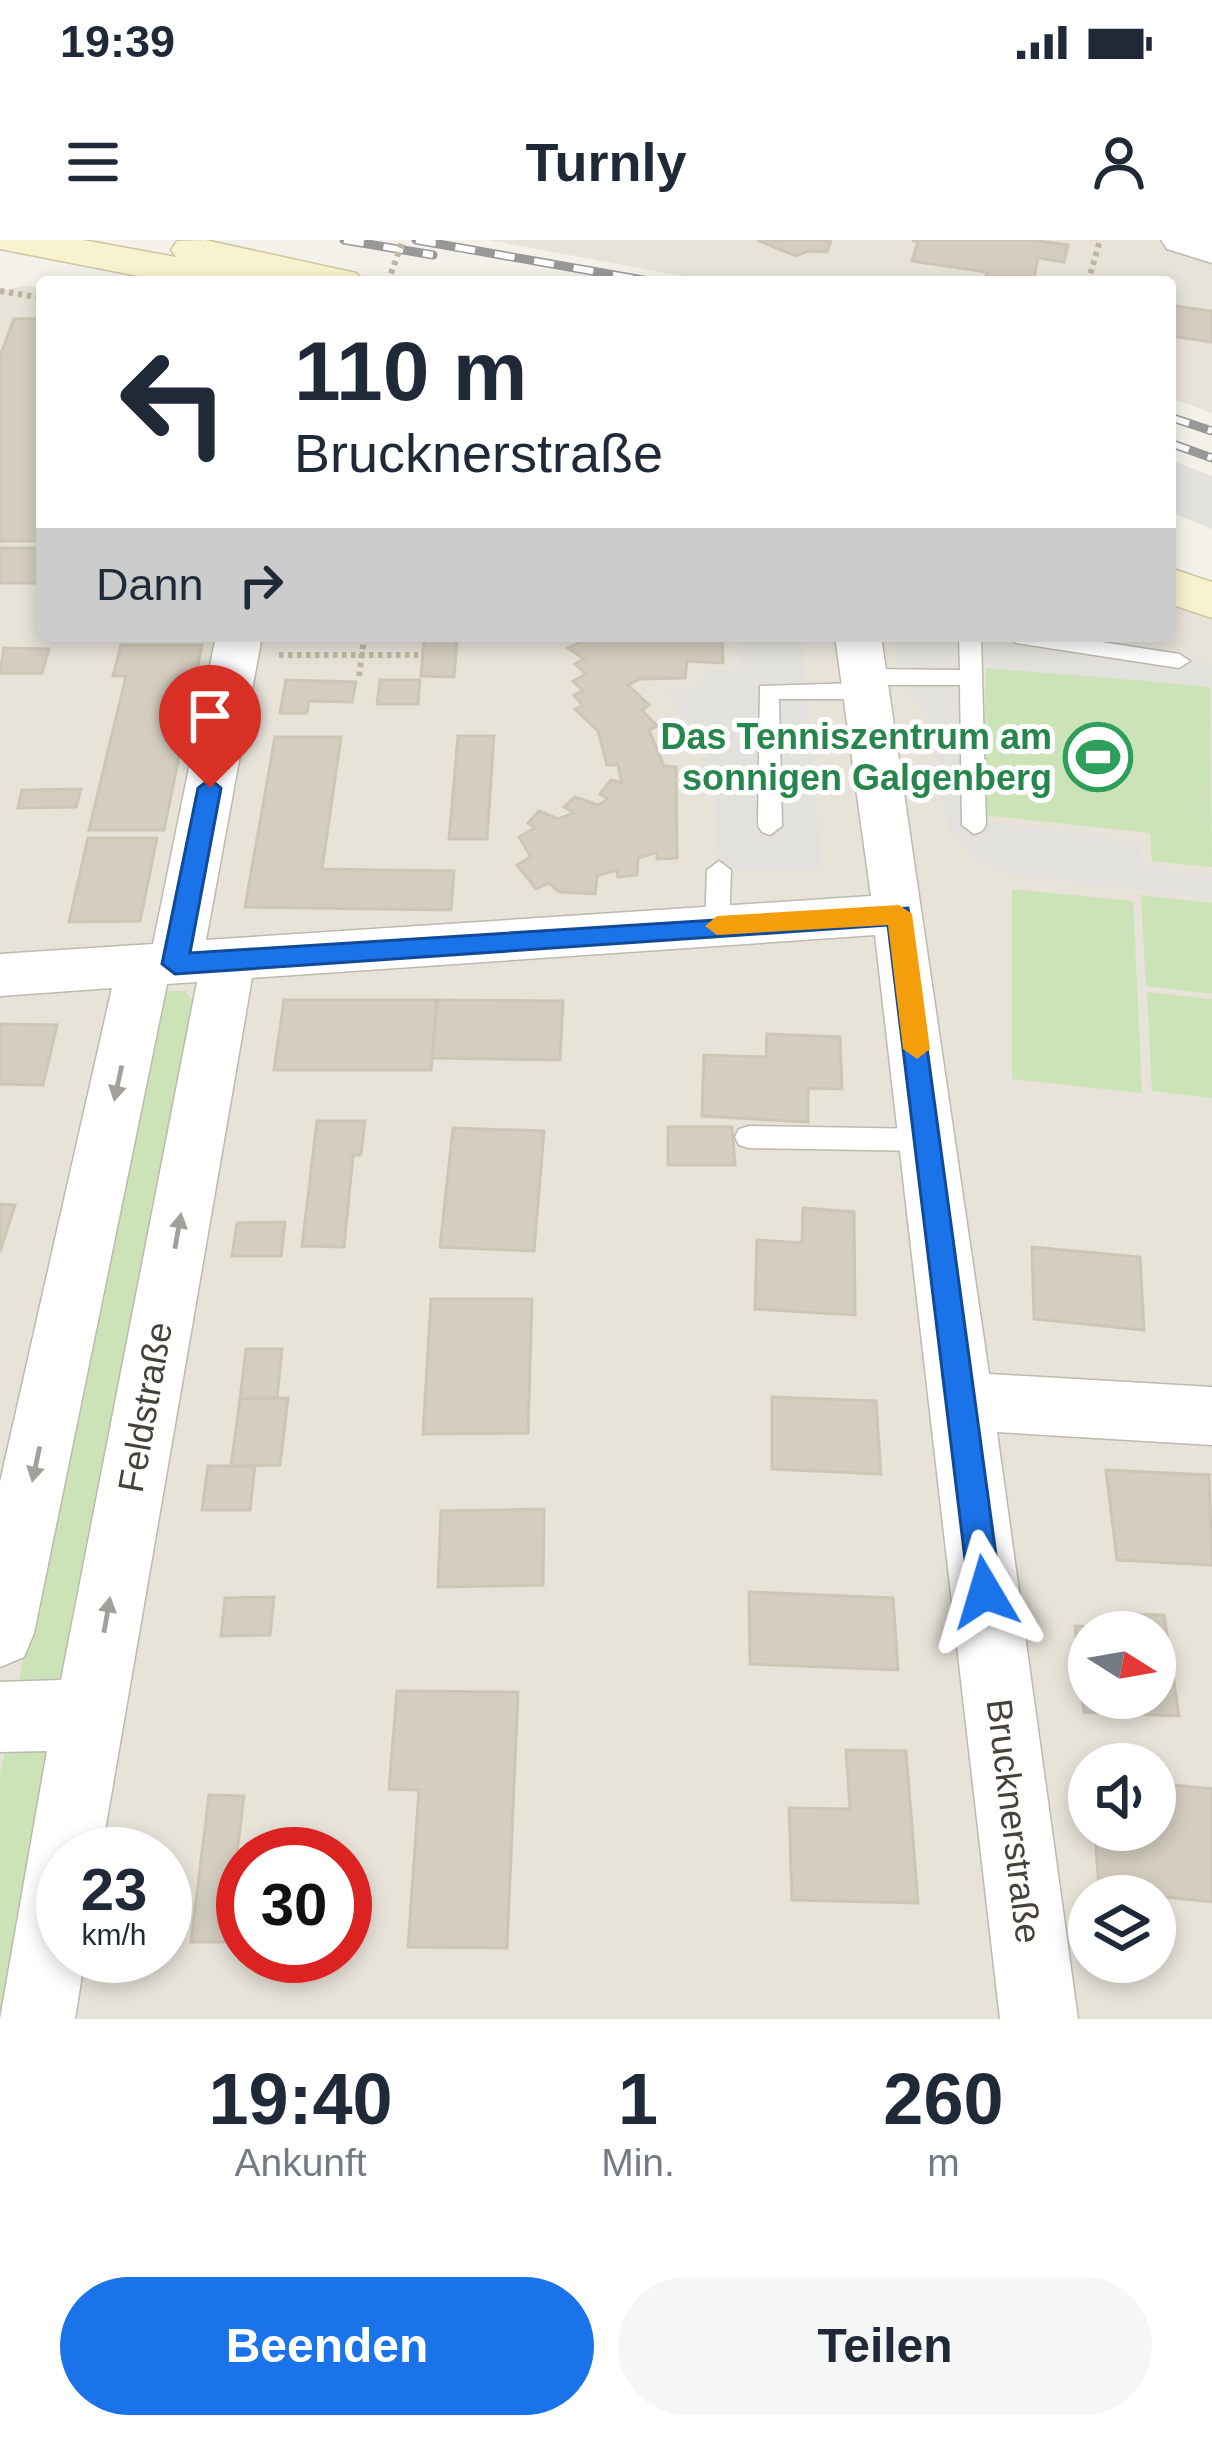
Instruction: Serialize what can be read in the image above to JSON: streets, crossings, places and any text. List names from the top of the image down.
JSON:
{
  "streets": {
    "street": ["Feldstraße", "Brucknerstraße"]
  },
  "places": {
    "sports": ["Das Tenniszentrum am sonnigen Galgenberg"]
  },
  "north": "right",
  "page": {
    "status": "19:39",
    "header": "Turnly",
    "turn": ["110 m", "Brucknerstraße"],
    "then": "Dann",
    "speed": "23 km/h",
    "limit": "30",
    "eta": [
      "19:40",
      "Ankunft",
      "1",
      "Min.",
      "260",
      "m"
    ],
    "buttons": ["Beenden", "Teilen"]
  }
}
